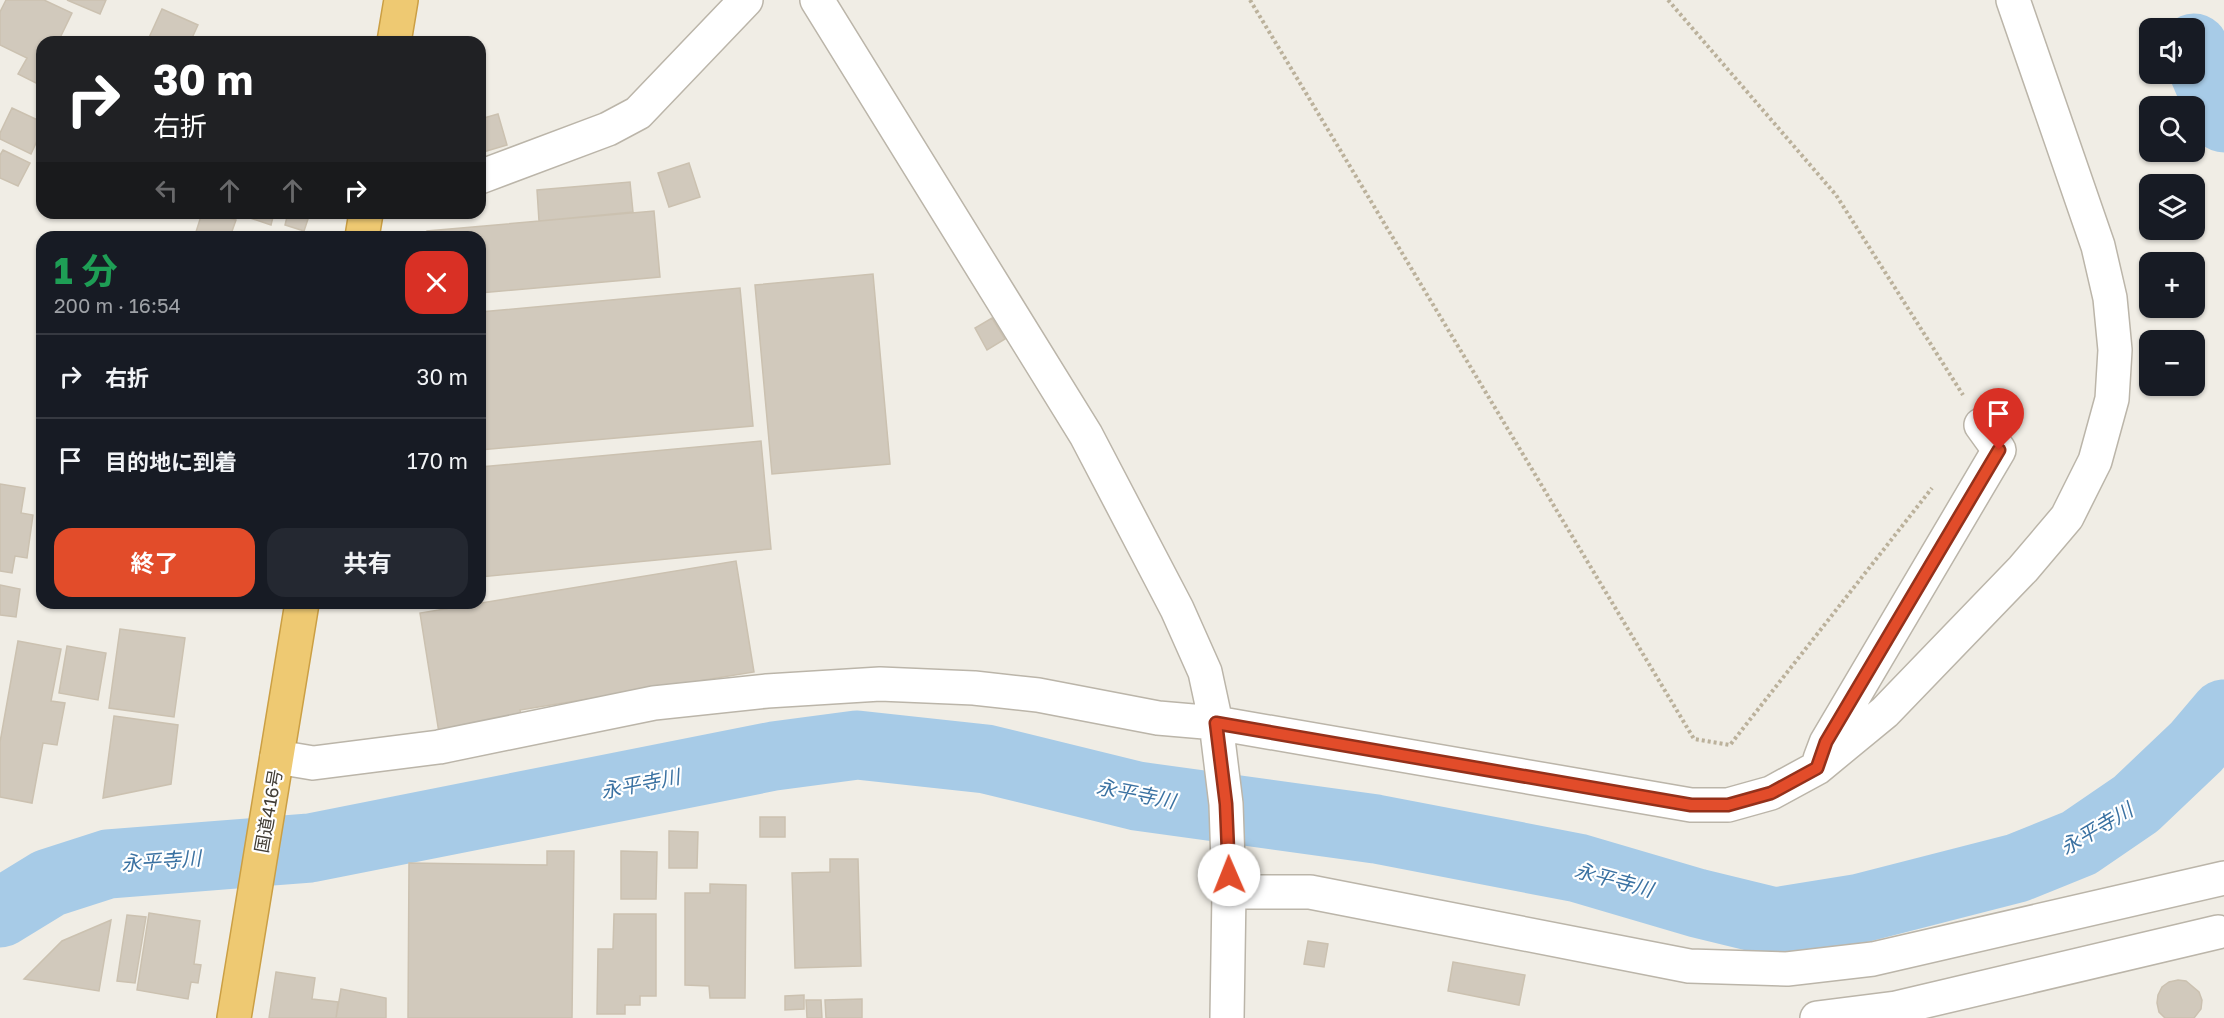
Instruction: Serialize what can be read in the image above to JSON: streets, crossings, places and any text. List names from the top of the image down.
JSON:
{
  "streets": {
    "highway": ["国道416号"]
  },
  "water": ["永平寺川"],
  "page": {
    "map_buttons": ["+", "−"],
    "turn": ["30 m", "右折"],
    "heading": ["1 分", "200 m · 16:54"],
    "list": [
      {
        "name": "右折",
        "value": "30 m"
      },
      {
        "name": "目的地に到着",
        "value": "170 m"
      }
    ],
    "buttons": ["終了", "共有"]
  }
}
